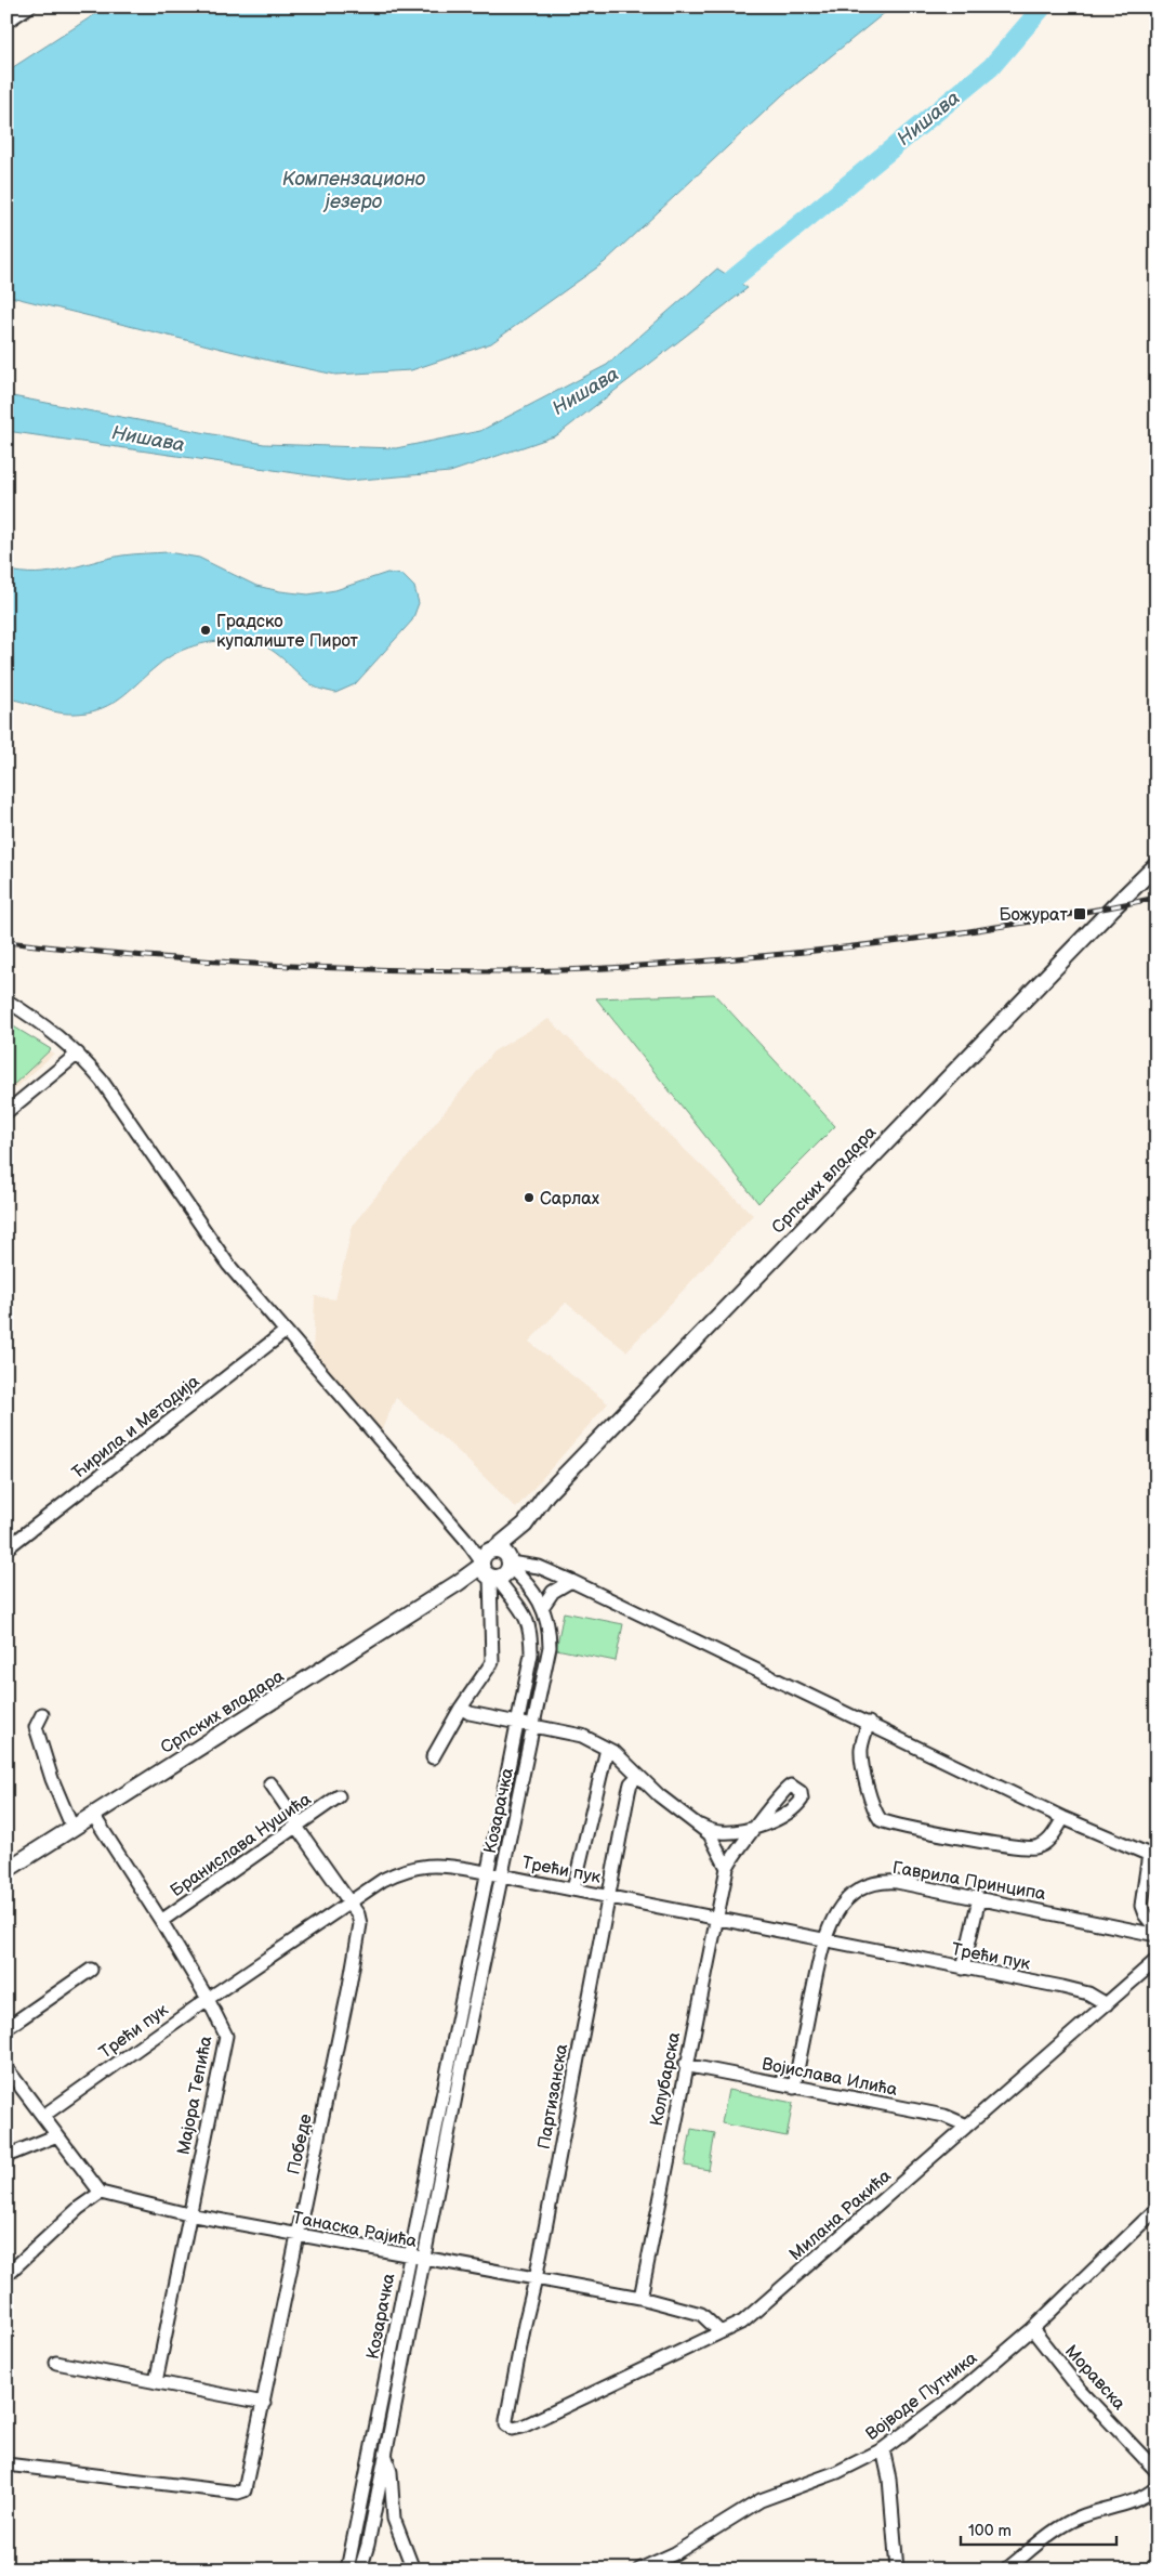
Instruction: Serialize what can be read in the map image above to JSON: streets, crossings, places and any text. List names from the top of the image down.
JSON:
{
  "streets": {
    "main road": ["Српских владара"],
    "street": [
      "Ћирила и Методија",
      "Козарачка",
      "Бранислава Нушића",
      "Трећи пук",
      "Гаврила Принципа",
      "Војислава Илића",
      "Колубарска",
      "Мајора Тепића",
      "Партизанска",
      "Победе",
      "Милана Ракића",
      "Танаска Рајића",
      "Моравска",
      "Војводе Путника"
    ]
  },
  "crossings": [
    ["Српских владара", "Козарачка"],
    ["Српских владара", "Мајора Тепића"],
    ["Козарачка", "Трећи пук"],
    ["Козарачка", "Колубарска"],
    ["Козарачка", "Танаска Рајића"],
    ["Бранислава Нушића", "Мајора Тепића"],
    ["Бранислава Нушића", "Победе"],
    ["Трећи пук", "Гаврила Принципа"],
    ["Трећи пук", "Колубарска"],
    ["Трећи пук", "Мајора Тепића"],
    ["Трећи пук", "Партизанска"],
    ["Трећи пук", "Победе"],
    ["Трећи пук", "Милана Ракића"],
    ["Гаврила Принципа", "Војислава Илића"],
    ["Војислава Илића", "Колубарска"],
    ["Војислава Илића", "Милана Ракића"],
    ["Колубарска", "Партизанска"],
    ["Колубарска", "Танаска Рајића"],
    ["Мајора Тепића", "Танаска Рајића"],
    ["Партизанска", "Милана Ракића"],
    ["Партизанска", "Танаска Рајића"],
    ["Победе", "Танаска Рајића"],
    ["Милана Ракића", "Танаска Рајића"],
    ["Моравска", "Војводе Путника"]
  ],
  "water": ["Нишава", "Компензационо језеро"],
  "places": {
    "other": ["Градско купалиште Пирот", "Сарлах"],
    "transit": ["Божурат"]
  },
  "scale_bar": "100 m"
}
